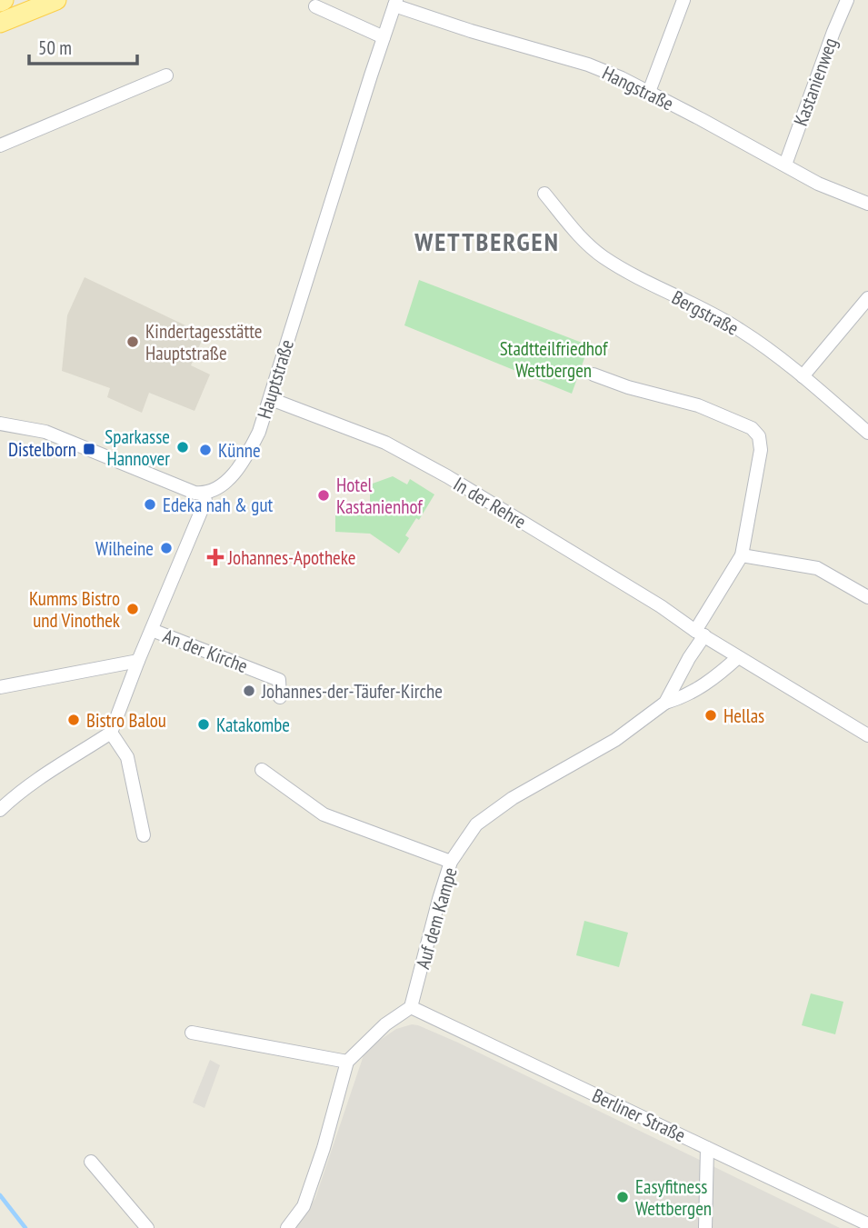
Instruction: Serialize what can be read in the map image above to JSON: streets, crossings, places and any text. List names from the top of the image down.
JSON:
{
  "streets": {
    "street": [
      "Kastanienweg",
      "Hangstraße",
      "Bergstraße",
      "Hauptstraße",
      "In der Rehre",
      "An der Kirche",
      "Auf dem Kampe",
      "Berliner Straße"
    ]
  },
  "crossings": [
    ["Kastanienweg", "Hangstraße"],
    ["Hangstraße", "Hauptstraße"],
    ["Hauptstraße", "In der Rehre"],
    ["Hauptstraße", "An der Kirche"],
    ["In der Rehre", "Auf dem Kampe"],
    ["Auf dem Kampe", "Berliner Straße"]
  ],
  "districts": ["WETTBERGEN"],
  "parks": ["Stadtteilfriedhof Wettbergen"],
  "places": {
    "other": [
      "Kindertagesstätte Hauptstraße",
      "Sparkasse Hannover",
      "Künne",
      "Hotel Kastanienhof",
      "Edeka nah & gut",
      "Wilheine",
      "Kumms Bistro und Vinothek",
      "Johannes-der-Täufer-Kirche",
      "Hellas",
      "Bistro Balou",
      "Katakombe",
      "Easyfitness Wettbergen"
    ],
    "transit": ["Distelborn"],
    "health": ["Johannes-Apotheke"]
  },
  "scale_bar": "50 m"
}
